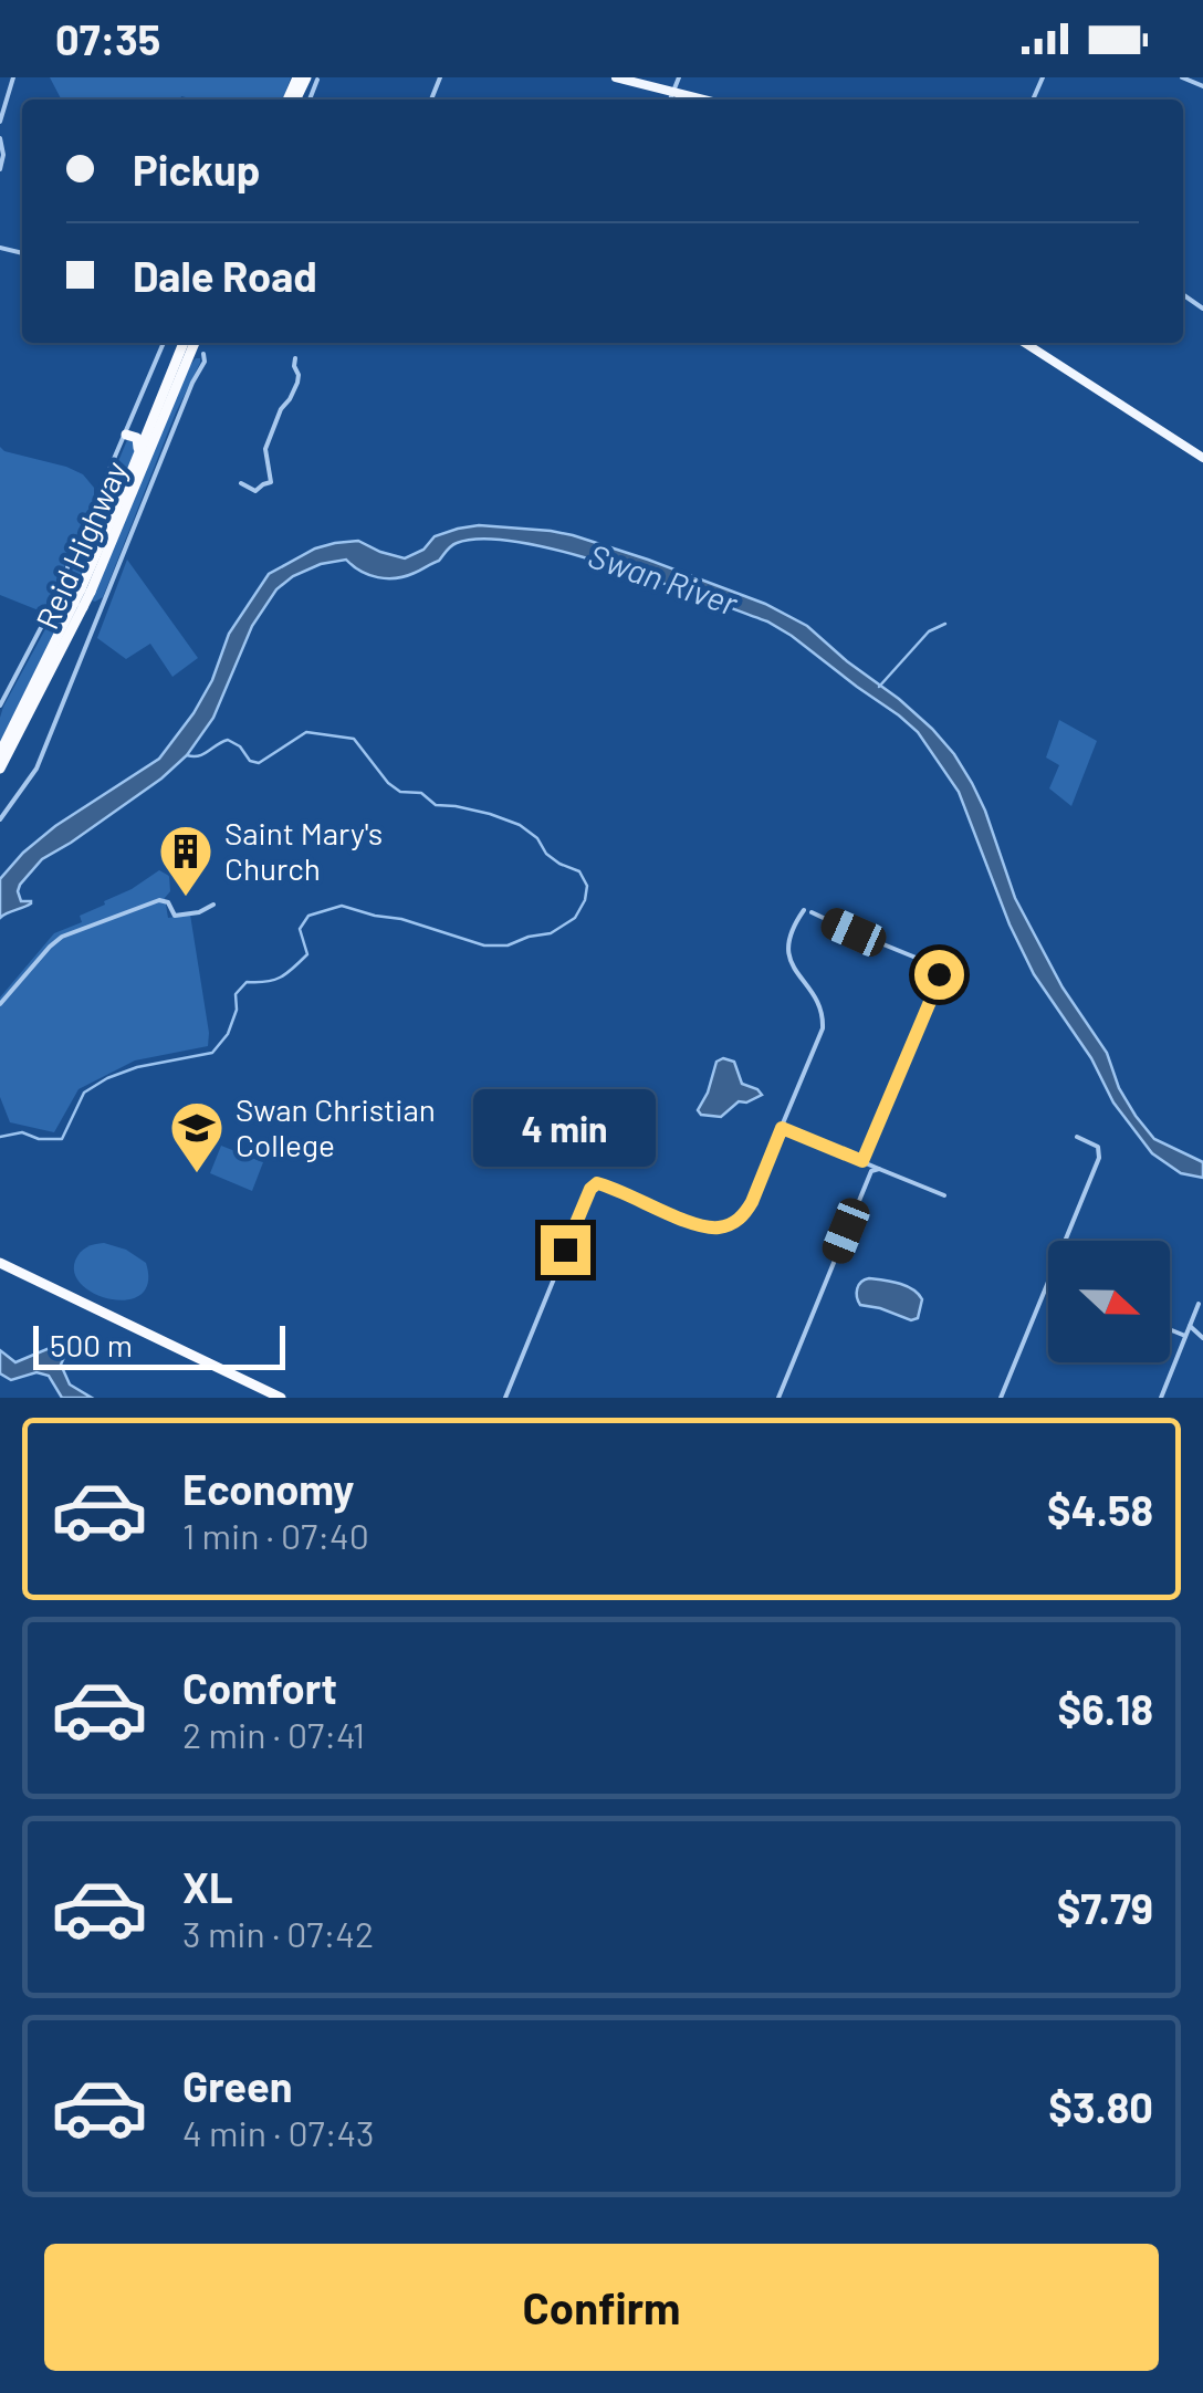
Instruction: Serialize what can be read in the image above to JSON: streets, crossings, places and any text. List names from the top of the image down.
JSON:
{
  "streets": {
    "highway": ["Reid Highway"]
  },
  "water": ["Swan River"],
  "places": {
    "building": ["Saint Mary's Church"],
    "school or university": ["Swan Christian College"]
  },
  "scale_bar": "500 m",
  "north": "right",
  "page": {
    "status": "07:35",
    "banner": ["Pickup", "Dale Road"],
    "bubble": "4 min",
    "scale": "500 m",
    "list": [
      {
        "name": "Economy",
        "note": "1 min · 07:40",
        "value": "$4.58"
      },
      {
        "name": "Comfort",
        "note": "2 min · 07:41",
        "value": "$6.18"
      },
      {
        "name": "XL",
        "note": "3 min · 07:42",
        "value": "$7.79"
      },
      {
        "name": "Green",
        "note": "4 min · 07:43",
        "value": "$3.80"
      }
    ],
    "buttons": "Confirm"
  }
}
